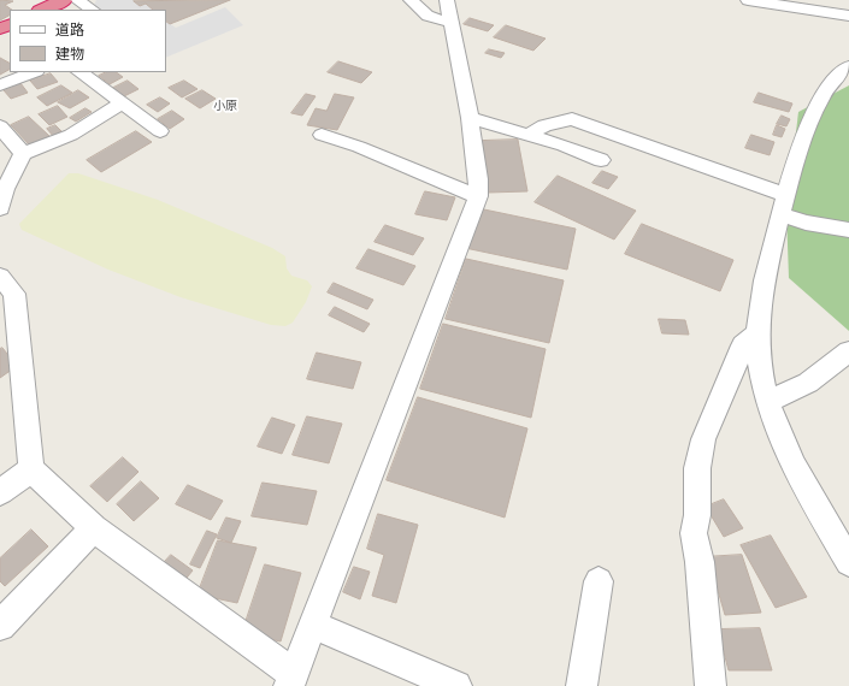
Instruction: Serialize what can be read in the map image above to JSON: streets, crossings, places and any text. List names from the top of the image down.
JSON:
{
  "districts": ["小原"],
  "legend": ["道路", "建物"]
}
